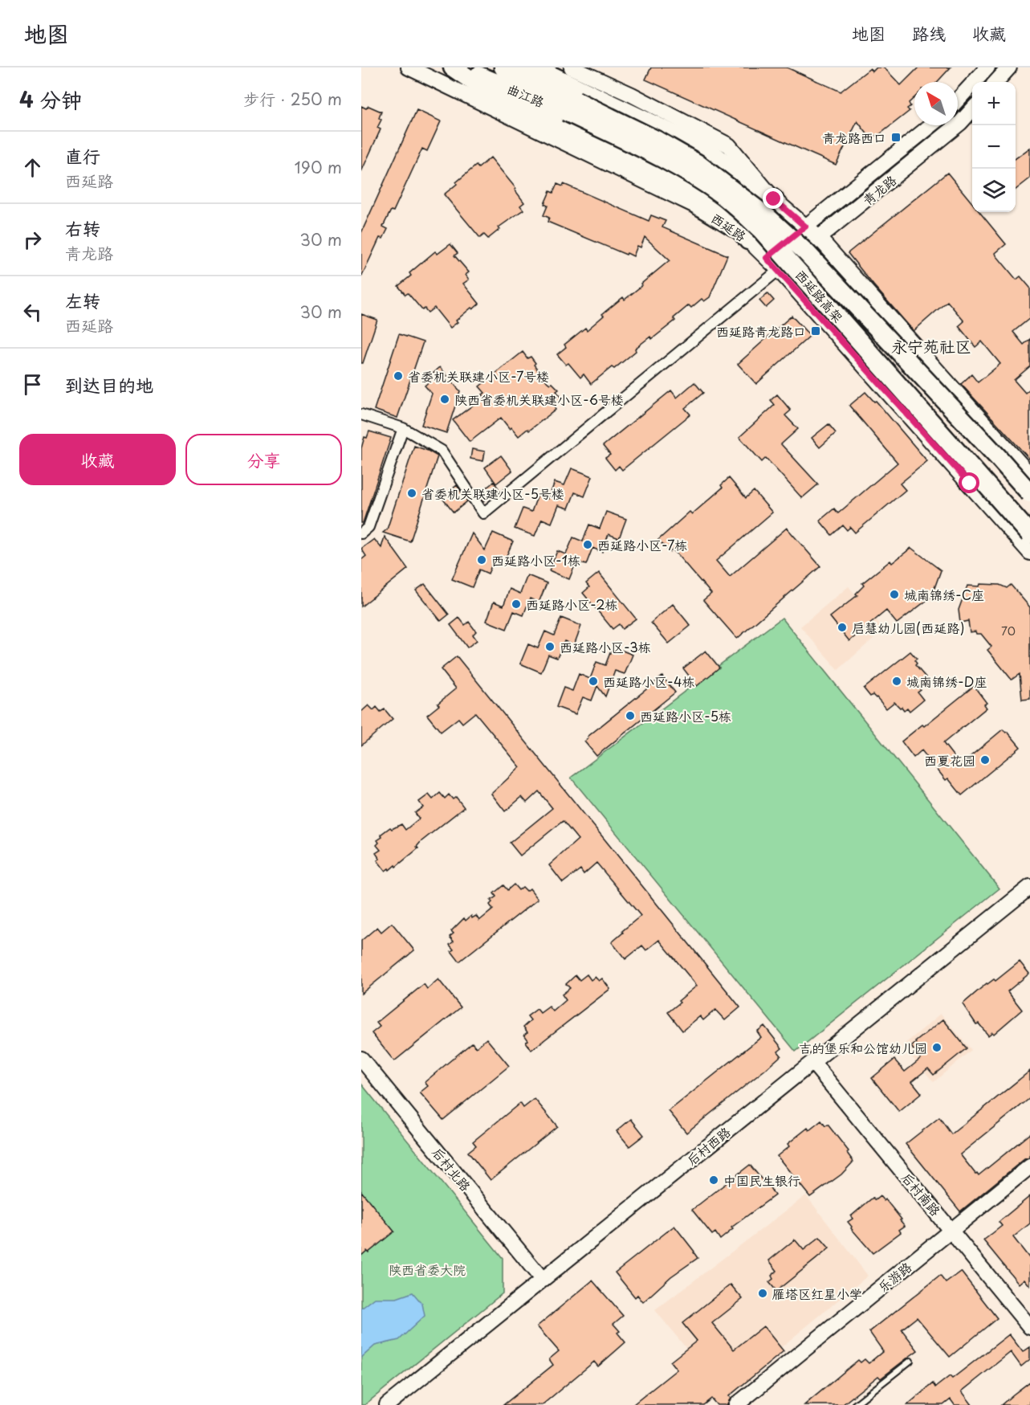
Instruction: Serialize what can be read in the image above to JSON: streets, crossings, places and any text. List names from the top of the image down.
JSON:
{
  "streets": {
    "highway": ["曲江路", "西延路高架"],
    "street": [
      "青龙路",
      "西延路",
      "后村西路",
      "后村北路",
      "后村南路",
      "乐游路"
    ]
  },
  "crossings": [
    ["曲江路", "西延路高架"],
    ["青龙路", "西延路"],
    ["后村西路", "后村北路"],
    ["后村西路", "后村南路"],
    ["后村南路", "乐游路"]
  ],
  "districts": ["永宁苑社区"],
  "parks": ["陕西省委大院"],
  "places": {
    "transit": ["青龙路西口", "西延路青龙路口"],
    "other": [
      "省委机关联建小区-7号楼",
      "陕西省委机关联建小区-6号楼",
      "省委机关联建小区-5号楼",
      "西延路小区-7栋",
      "西延路小区-1栋",
      "城南锦绣-C座",
      "西延路小区-2栋",
      "启慧幼儿园(西延路)",
      "西延路小区-3栋",
      "西延路小区-4栋",
      "城南锦绣-D座",
      "西延路小区-5栋",
      "西夏花园",
      "吉的堡乐和公馆幼儿园",
      "中国民生银行",
      "雁塔区红星小学"
    ]
  },
  "house_numbers": ["70"],
  "north": "top left",
  "page": {
    "header": "地图",
    "nav": ["地图", "路线", "收藏"],
    "heading": ["4 分钟", "步行 · 250 m"],
    "map_buttons": ["+", "−"],
    "list": [
      ["直行", "西延路", "190 m"],
      ["右转", "青龙路", "30 m"],
      ["左转", "西延路", "30 m"],
      "到达目的地"
    ],
    "buttons": ["收藏", "分享"]
  }
}
